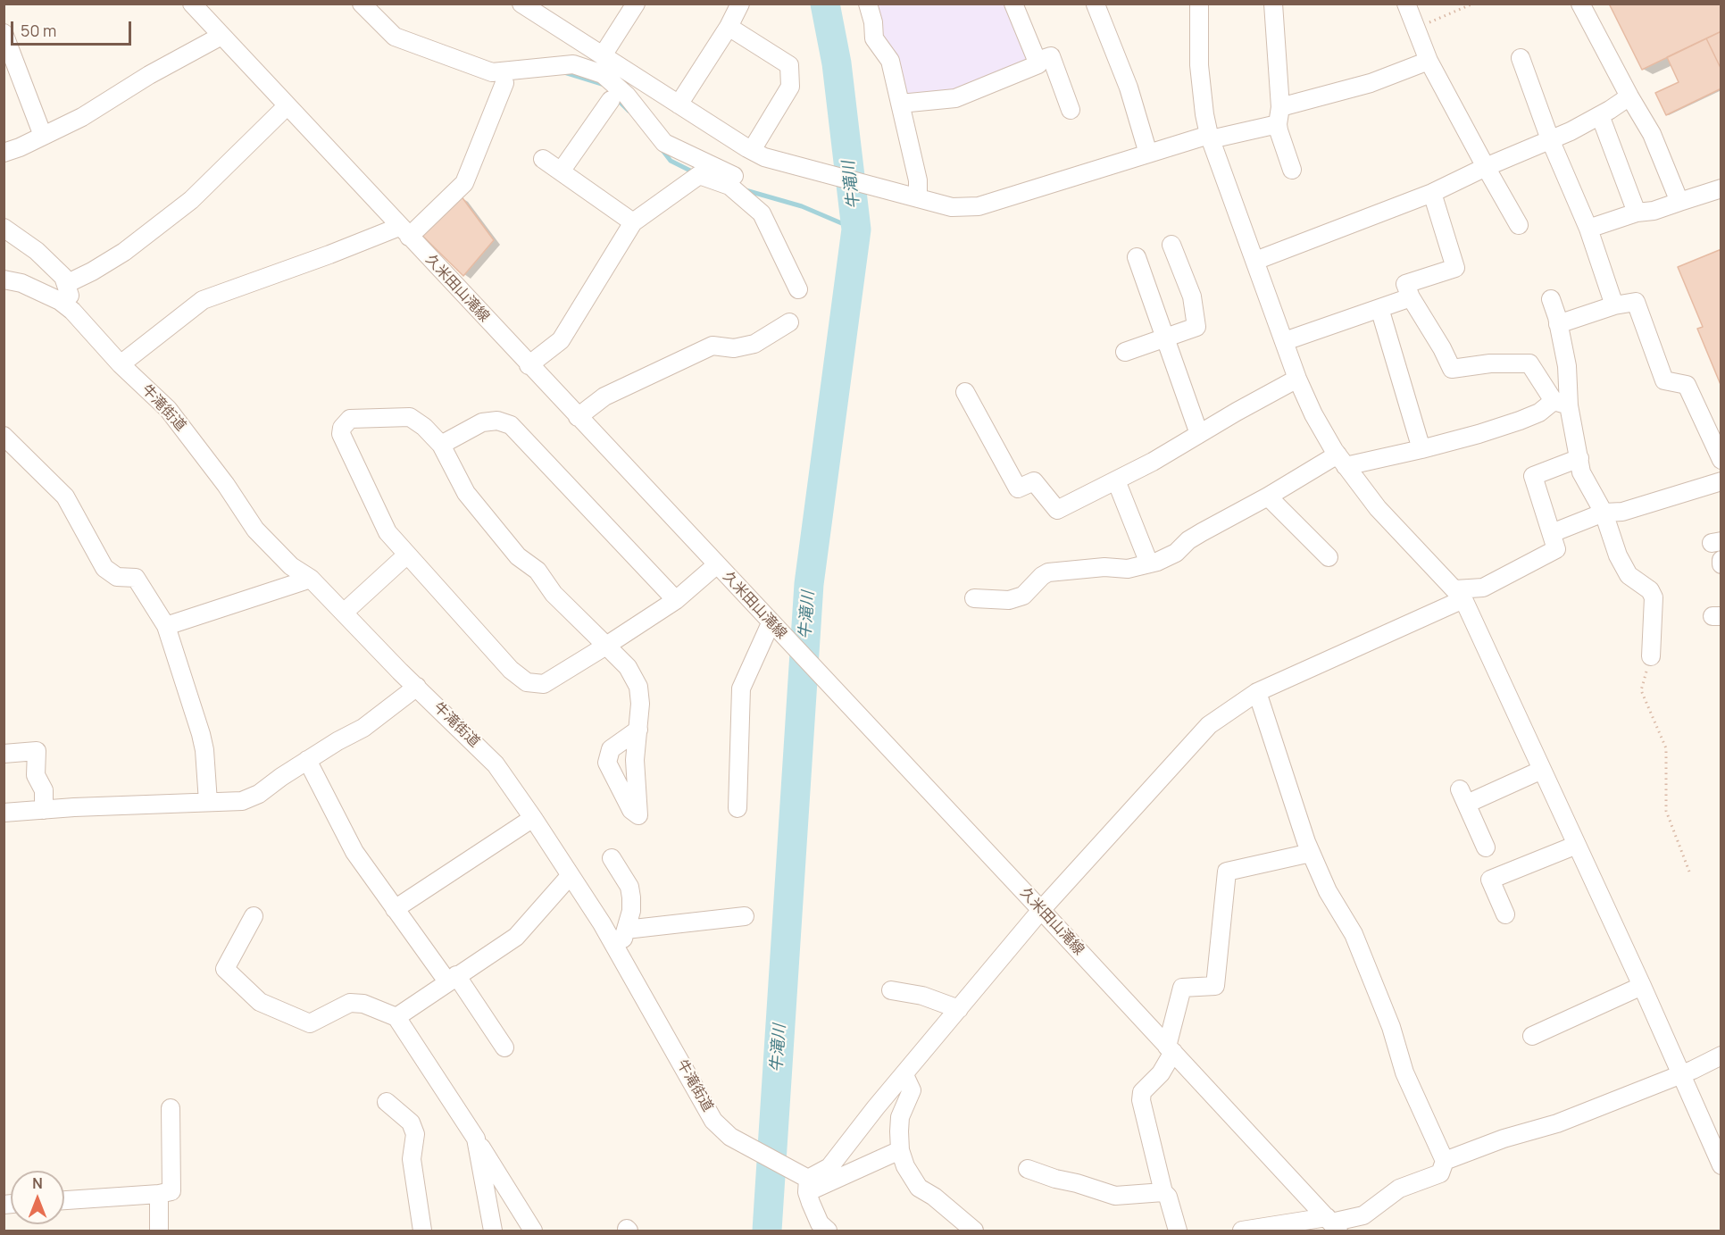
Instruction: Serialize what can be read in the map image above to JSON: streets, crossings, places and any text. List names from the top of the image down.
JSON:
{
  "streets": {
    "street": ["久米田山滝線", "牛滝街道"]
  },
  "water": ["牛滝川"],
  "scale_bar": "50 m",
  "north": "top"
}
